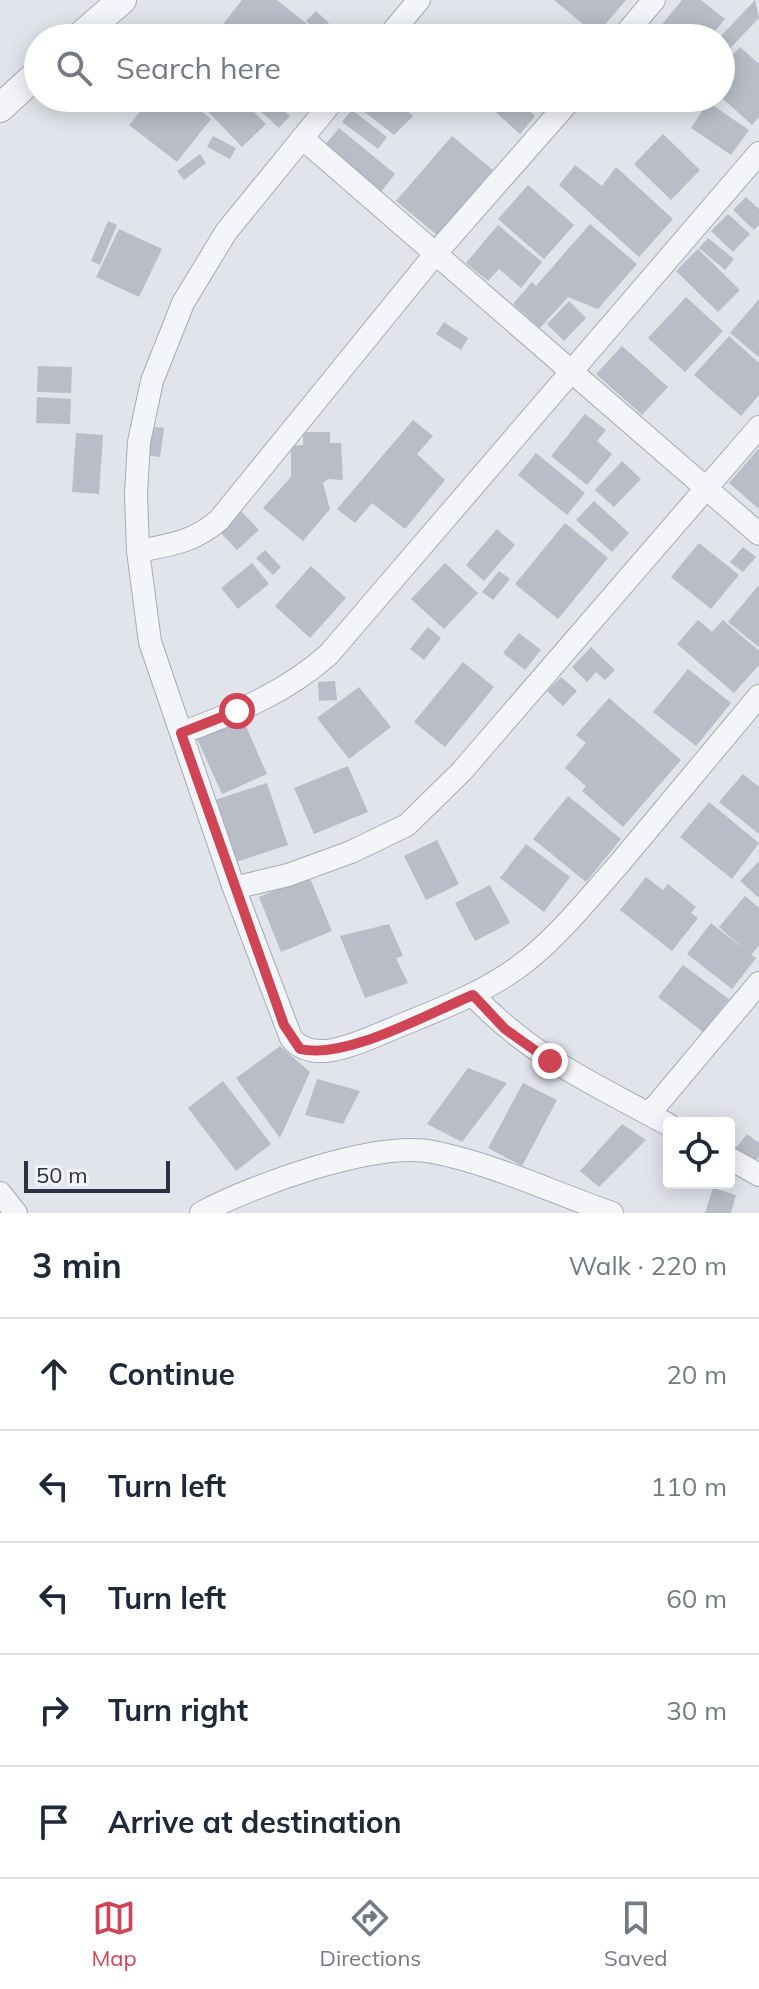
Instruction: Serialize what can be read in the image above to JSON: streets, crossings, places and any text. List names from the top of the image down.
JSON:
{
  "scale_bar": "50 m",
  "page": {
    "search": "Search here",
    "scale": "50 m",
    "heading": ["3 min", "Walk · 220 m"],
    "list": [
      ["Continue", "20 m"],
      ["Turn left", "110 m"],
      ["Turn left", "60 m"],
      ["Turn right", "30 m"],
      "Arrive at destination"
    ],
    "nav": ["Map", "Directions", "Saved"]
  }
}
